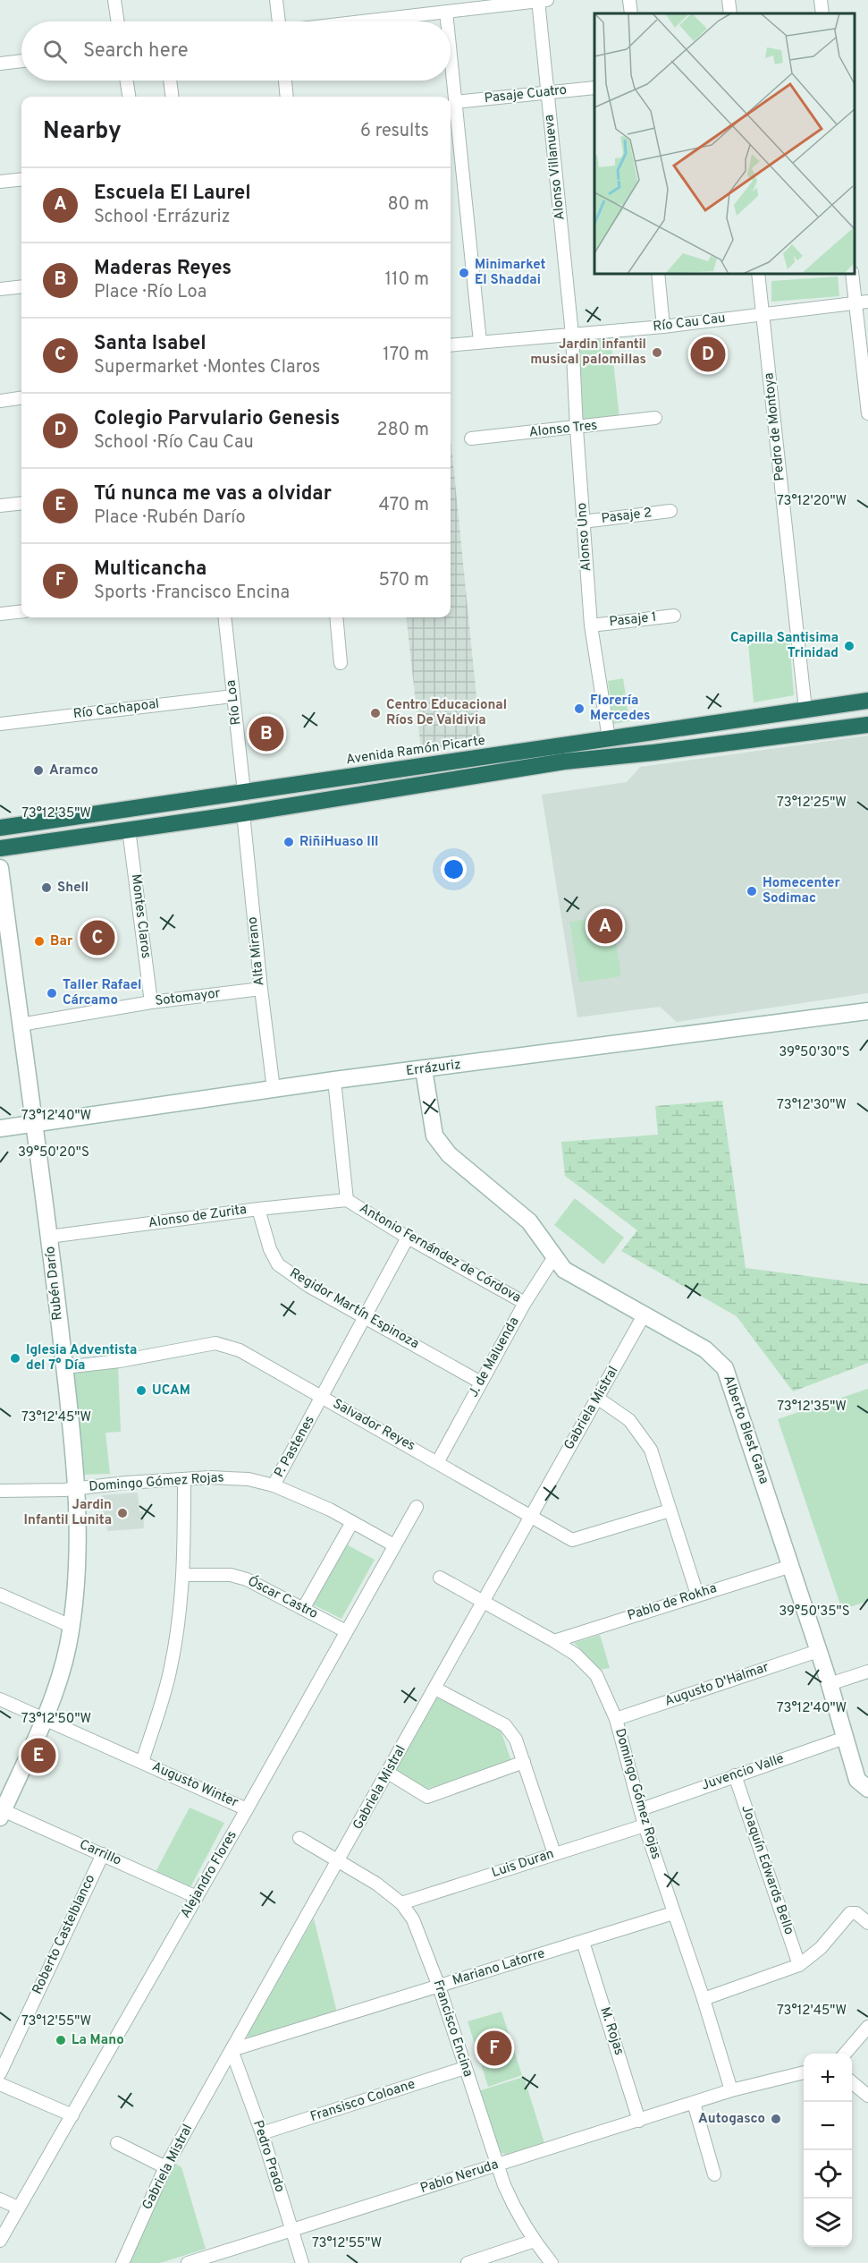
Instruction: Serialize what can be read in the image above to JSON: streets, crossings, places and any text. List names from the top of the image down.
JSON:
{
  "streets": {
    "highway": ["Avenida Ramón Picarte"],
    "street": [
      "Pasaje Cuatro",
      "Alonso Villanueva",
      "Río Cau Cau",
      "Pedro de Montoya",
      "Alonso Tres",
      "Pasaje 2",
      "Alonso Uno",
      "Pasaje 1",
      "Río Loa",
      "Río Cachapoal",
      "Montes Claros",
      "Alta Mirano",
      "Sotomayor",
      "Errázuriz",
      "Alonso de Zurita",
      "Antonio Fernández de Córdova",
      "Rubén Darío",
      "Regidor Martín Espinoza",
      "J. de Maluenda",
      "Gabriela Mistral",
      "Salvador Reyes",
      "Alberto Blest Gana",
      "P. Pastenes",
      "Domingo Gómez Rojas",
      "Óscar Castro",
      "Pablo de Rokha",
      "Augusto D'Halmar",
      "Juvencio Valle",
      "Augusto Winter",
      "Carrillo",
      "Luis Duran",
      "Joaquín Edwards Bello",
      "Alejandro Flores",
      "Roberto Castelblanco",
      "Mariano Latorre",
      "Francisco Encina",
      "M. Rojas",
      "Fransisco Coloane",
      "Pedro Prado",
      "Pablo Neruda"
    ]
  },
  "crossings": [
    ["Pasaje Cuatro", "Alonso Villanueva"],
    ["Alonso Villanueva", "Río Cau Cau"],
    ["Alonso Villanueva", "Alonso Uno"],
    ["Río Cau Cau", "Pedro de Montoya"],
    ["Río Cau Cau", "Alonso Uno"],
    ["Pedro de Montoya", "Avenida Ramón Picarte"],
    ["Alonso Tres", "Alonso Uno"],
    ["Pasaje 2", "Alonso Uno"],
    ["Alonso Uno", "Pasaje 1"],
    ["Alonso Uno", "Avenida Ramón Picarte"],
    ["Río Loa", "Río Cachapoal"],
    ["Río Loa", "Avenida Ramón Picarte"],
    ["Montes Claros", "Sotomayor"],
    ["Alta Mirano", "Sotomayor"],
    ["Alta Mirano", "Errázuriz"],
    ["Sotomayor", "Rubén Darío"],
    ["Errázuriz", "Antonio Fernández de Córdova"],
    ["Errázuriz", "Rubén Darío"],
    ["Errázuriz", "Alberto Blest Gana"],
    ["Alonso de Zurita", "Antonio Fernández de Córdova"],
    ["Alonso de Zurita", "Rubén Darío"],
    ["Alonso de Zurita", "Regidor Martín Espinoza"],
    ["Antonio Fernández de Córdova", "J. de Maluenda"],
    ["Antonio Fernández de Córdova", "P. Pastenes"],
    ["Rubén Darío", "Salvador Reyes"],
    ["Rubén Darío", "Domingo Gómez Rojas"],
    ["Rubén Darío", "Carrillo"],
    ["Regidor Martín Espinoza", "J. de Maluenda"],
    ["Regidor Martín Espinoza", "P. Pastenes"],
    ["J. de Maluenda", "Salvador Reyes"],
    ["J. de Maluenda", "Alberto Blest Gana"],
    ["Gabriela Mistral", "Salvador Reyes"],
    ["Gabriela Mistral", "Alberto Blest Gana"],
    ["Gabriela Mistral", "Domingo Gómez Rojas"],
    ["Gabriela Mistral", "Mariano Latorre"],
    ["Gabriela Mistral", "Francisco Encina"],
    ["Gabriela Mistral", "Pedro Prado"],
    ["Salvador Reyes", "P. Pastenes"],
    ["Alberto Blest Gana", "Pablo de Rokha"],
    ["Alberto Blest Gana", "Augusto D'Halmar"],
    ["Alberto Blest Gana", "Juvencio Valle"],
    ["P. Pastenes", "Domingo Gómez Rojas"],
    ["Domingo Gómez Rojas", "Pablo de Rokha"],
    ["Domingo Gómez Rojas", "Augusto D'Halmar"],
    ["Domingo Gómez Rojas", "Juvencio Valle"],
    ["Domingo Gómez Rojas", "Luis Duran"],
    ["Domingo Gómez Rojas", "Alejandro Flores"],
    ["Domingo Gómez Rojas", "Mariano Latorre"],
    ["Domingo Gómez Rojas", "Pablo Neruda"],
    ["Óscar Castro", "Alejandro Flores"],
    ["Juvencio Valle", "Joaquín Edwards Bello"],
    ["Augusto Winter", "Alejandro Flores"],
    ["Carrillo", "Alejandro Flores"],
    ["Carrillo", "Roberto Castelblanco"],
    ["Luis Duran", "Francisco Encina"],
    ["Mariano Latorre", "Francisco Encina"],
    ["Mariano Latorre", "M. Rojas"],
    ["Mariano Latorre", "Pedro Prado"],
    ["Francisco Encina", "Fransisco Coloane"],
    ["Francisco Encina", "Pablo Neruda"],
    ["M. Rojas", "Pablo Neruda"],
    ["Fransisco Coloane", "Pedro Prado"],
    ["Pedro Prado", "Pablo Neruda"]
  ],
  "places": [
    "Minimarket El Shaddai",
    "Jardin infantil musical palomillas",
    "Capilla Santisima Trinidad",
    "Florería Mercedes",
    "Centro Educacional Ríos De Valdivia",
    "Aramco",
    "RiñiHuaso III",
    "Shell",
    "Homecenter Sodimac",
    "Bar",
    "Taller Rafael Cárcamo",
    "Iglesia Adventista del 7° Día",
    "UCAM",
    "Jardin Infantil Lunita",
    "La Mano",
    "Autogasco"
  ],
  "page": {
    "search": "Search here",
    "heading": ["Nearby", "6 results"],
    "list": [
      {
        "mark": "A",
        "name": "Escuela El Laurel",
        "note": "School · Errázuriz",
        "value": "80 m"
      },
      {
        "mark": "B",
        "name": "Maderas Reyes",
        "note": "Place · Río Loa",
        "value": "110 m"
      },
      {
        "mark": "C",
        "name": "Santa Isabel",
        "note": "Supermarket · Montes Claros",
        "value": "170 m"
      },
      {
        "mark": "D",
        "name": "Colegio Parvulario Genesis",
        "note": "School · Río Cau Cau",
        "value": "280 m"
      },
      {
        "mark": "E",
        "name": "Tú nunca me vas a olvidar",
        "note": "Place · Rubén Darío",
        "value": "470 m"
      },
      {
        "mark": "F",
        "name": "Multicancha",
        "note": "Sports · Francisco Encina",
        "value": "570 m"
      }
    ],
    "pins": [
      "D",
      "B",
      "A",
      "C",
      "E",
      "F"
    ],
    "map_buttons": ["+", "−"]
  },
  "coordinates": [
    "73°12'20\"W",
    "73°12'25\"W",
    "73°12'35\"W",
    "39°50'30\"S",
    "73°12'30\"W",
    "73°12'40\"W",
    "39°50'20\"S",
    "73°12'45\"W",
    "39°50'35\"S",
    "73°12'50\"W",
    "73°12'55\"W"
  ]
}
